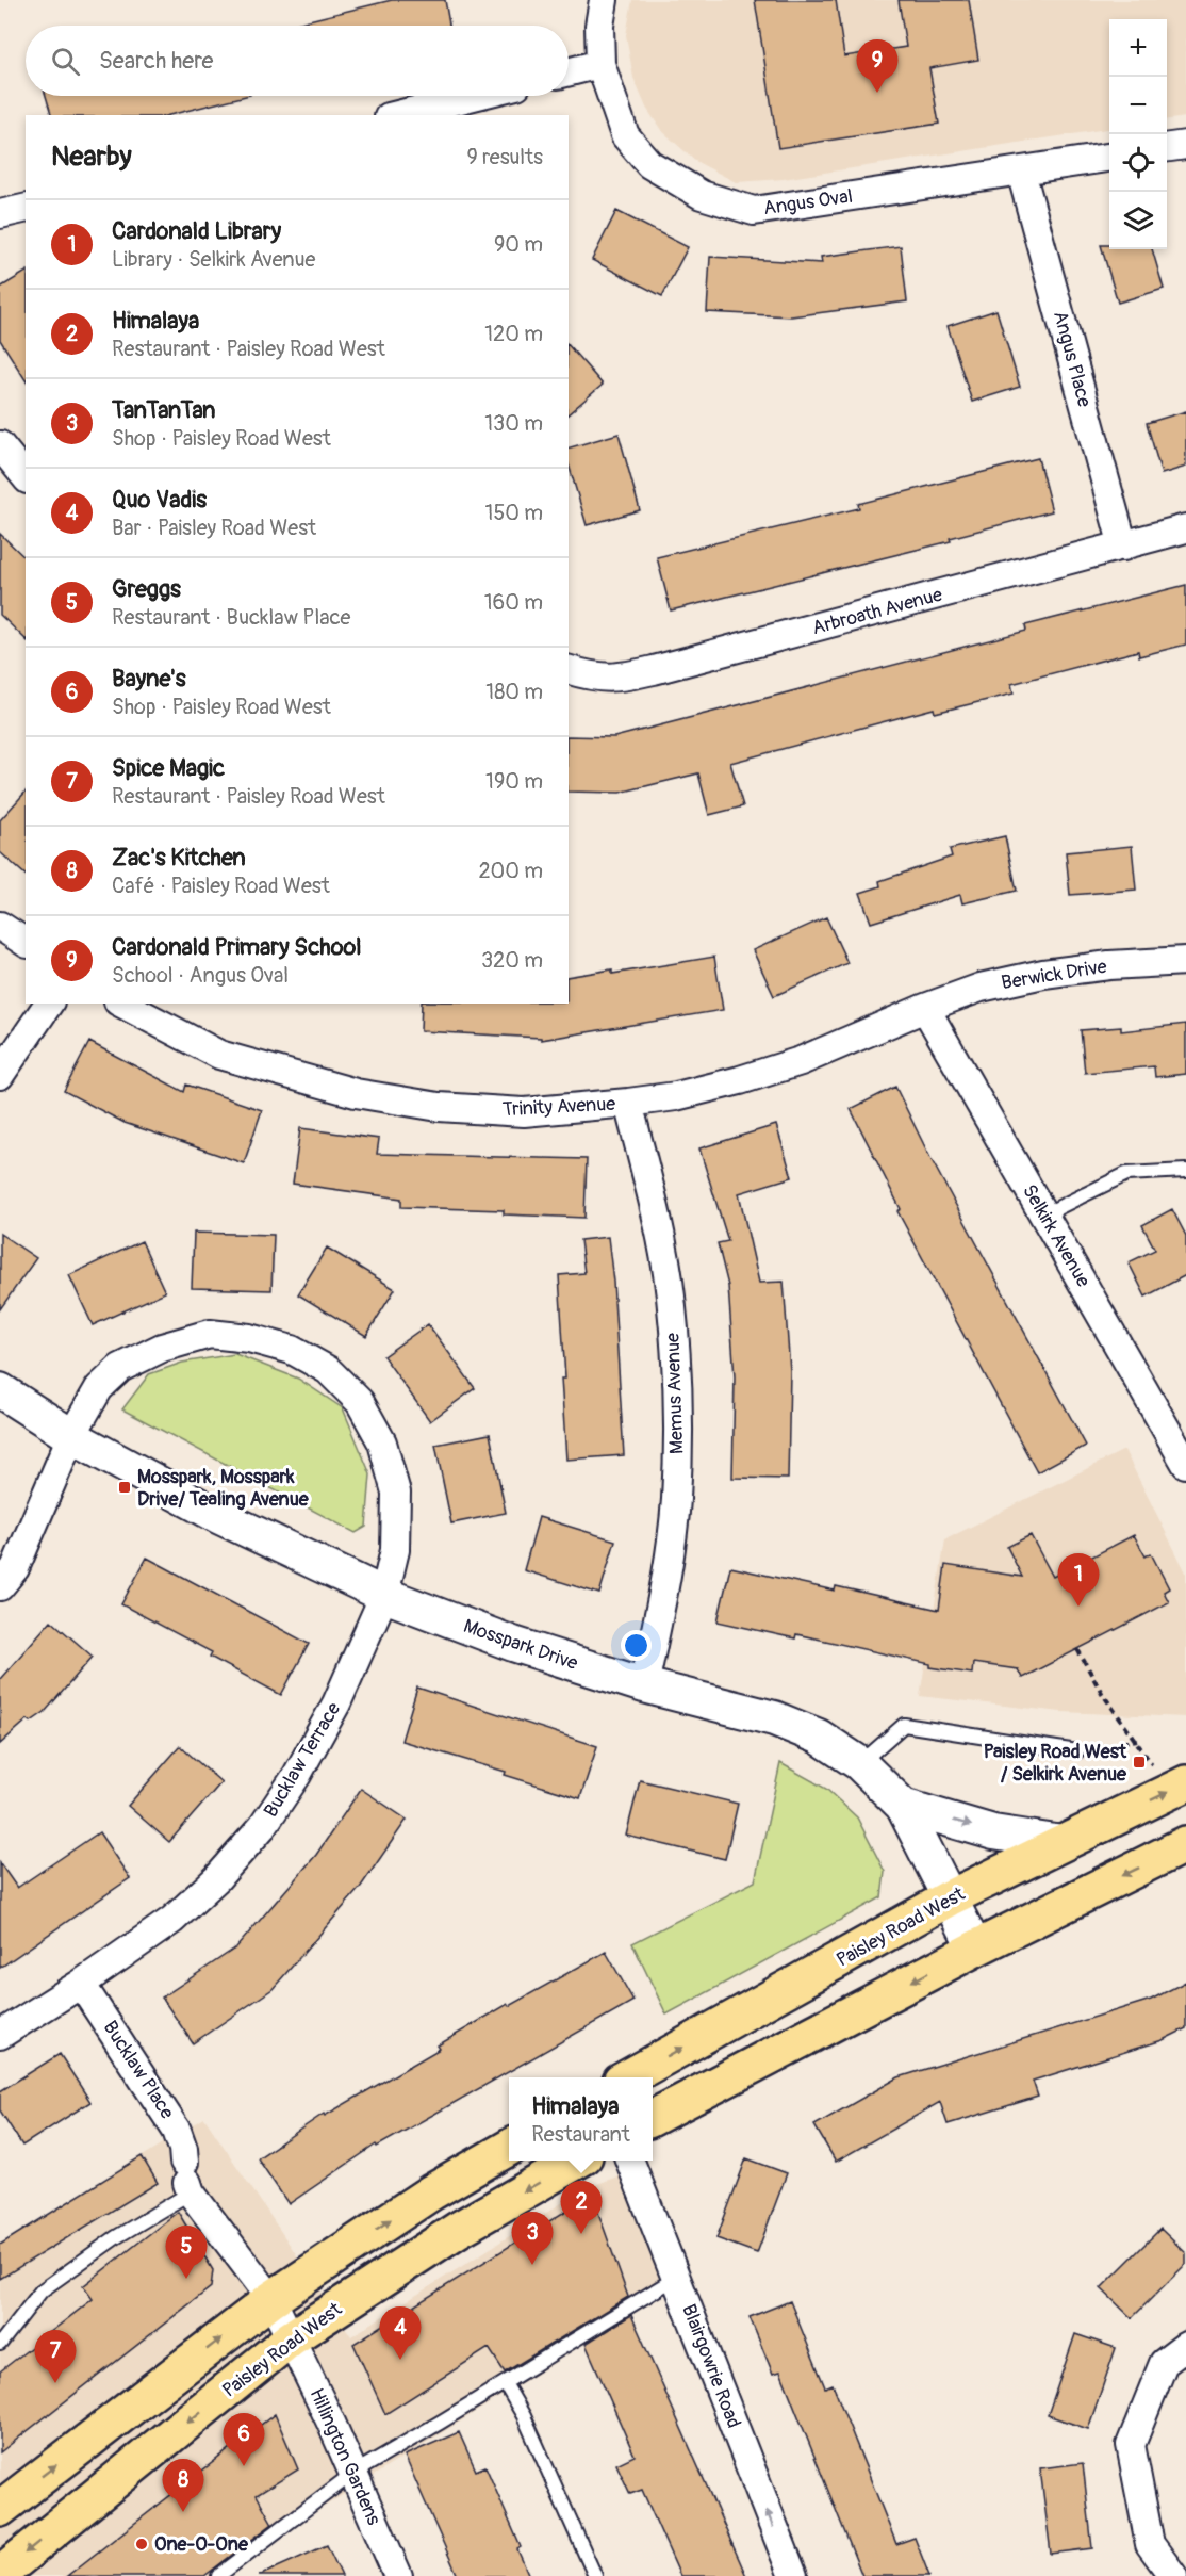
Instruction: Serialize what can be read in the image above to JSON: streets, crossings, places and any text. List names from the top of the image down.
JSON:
{
  "streets": {
    "main road": ["Paisley Road West"],
    "street": [
      "Angus Oval",
      "Angus Place",
      "Arbroath Avenue",
      "Berwick Drive",
      "Trinity Avenue",
      "Selkirk Avenue",
      "Memus Avenue",
      "Mosspark Drive",
      "Bucklaw Terrace",
      "Bucklaw Place",
      "Blairgowrie Road",
      "Hillington Gardens"
    ]
  },
  "crossings": [
    ["Angus Oval", "Angus Place"],
    ["Angus Place", "Arbroath Avenue"],
    ["Berwick Drive", "Trinity Avenue"],
    ["Berwick Drive", "Selkirk Avenue"],
    ["Trinity Avenue", "Selkirk Avenue"],
    ["Trinity Avenue", "Memus Avenue"],
    ["Memus Avenue", "Mosspark Drive"],
    ["Mosspark Drive", "Bucklaw Terrace"],
    ["Mosspark Drive", "Paisley Road West"],
    ["Bucklaw Terrace", "Bucklaw Place"],
    ["Paisley Road West", "Bucklaw Place"],
    ["Paisley Road West", "Hillington Gardens"],
    ["Bucklaw Place", "Hillington Gardens"]
  ],
  "one_way": ["Blairgowrie Road"],
  "places": {
    "transit": ["Mosspark, Mosspark Drive/ Tealing Avenue", "Paisley Road West / Selkirk Avenue"],
    "other": ["One-O-One"]
  },
  "page": {
    "map_buttons": ["+", "−"],
    "search": "Search here",
    "pins": [
      "9",
      "1",
      "2",
      "3",
      "5",
      "4",
      "7",
      "6",
      "8"
    ],
    "heading": ["Nearby", "9 results"],
    "list": [
      {
        "mark": "1",
        "name": "Cardonald Library",
        "note": "Library · Selkirk Avenue",
        "value": "90 m"
      },
      {
        "mark": "2",
        "name": "Himalaya",
        "note": "Restaurant · Paisley Road West",
        "value": "120 m"
      },
      {
        "mark": "3",
        "name": "TanTanTan",
        "note": "Shop · Paisley Road West",
        "value": "130 m"
      },
      {
        "mark": "4",
        "name": "Quo Vadis",
        "note": "Bar · Paisley Road West",
        "value": "150 m"
      },
      {
        "mark": "5",
        "name": "Greggs",
        "note": "Restaurant · Bucklaw Place",
        "value": "160 m"
      },
      {
        "mark": "6",
        "name": "Bayne's",
        "note": "Shop · Paisley Road West",
        "value": "180 m"
      },
      {
        "mark": "7",
        "name": "Spice Magic",
        "note": "Restaurant · Paisley Road West",
        "value": "190 m"
      },
      {
        "mark": "8",
        "name": "Zac's Kitchen",
        "note": "Café · Paisley Road West",
        "value": "200 m"
      },
      {
        "mark": "9",
        "name": "Cardonald Primary School",
        "note": "School · Angus Oval",
        "value": "320 m"
      }
    ],
    "popup": ["Himalaya", "Restaurant"]
  }
}
